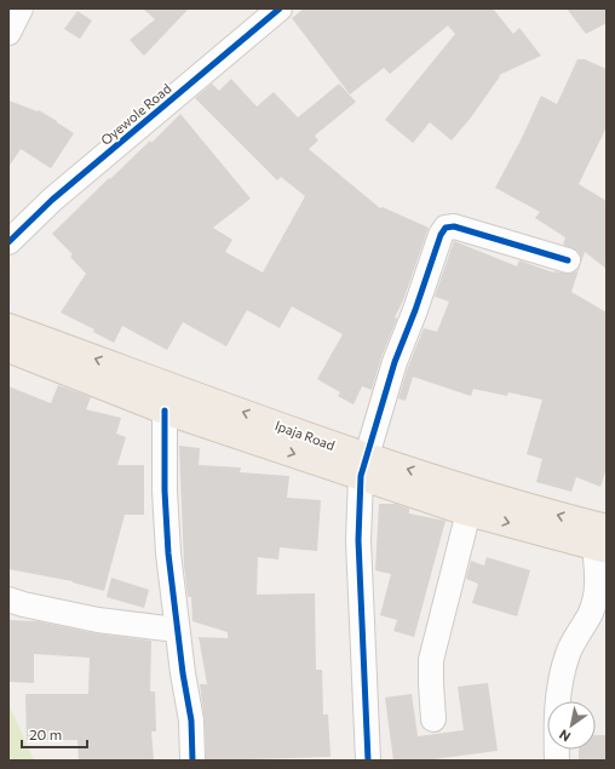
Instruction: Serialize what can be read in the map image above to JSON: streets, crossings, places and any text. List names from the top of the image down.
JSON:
{
  "streets": {
    "main road": ["Ipaja Road"],
    "street": ["Oyewole Road"]
  },
  "scale_bar": "20 m",
  "north": "bottom left"
}
